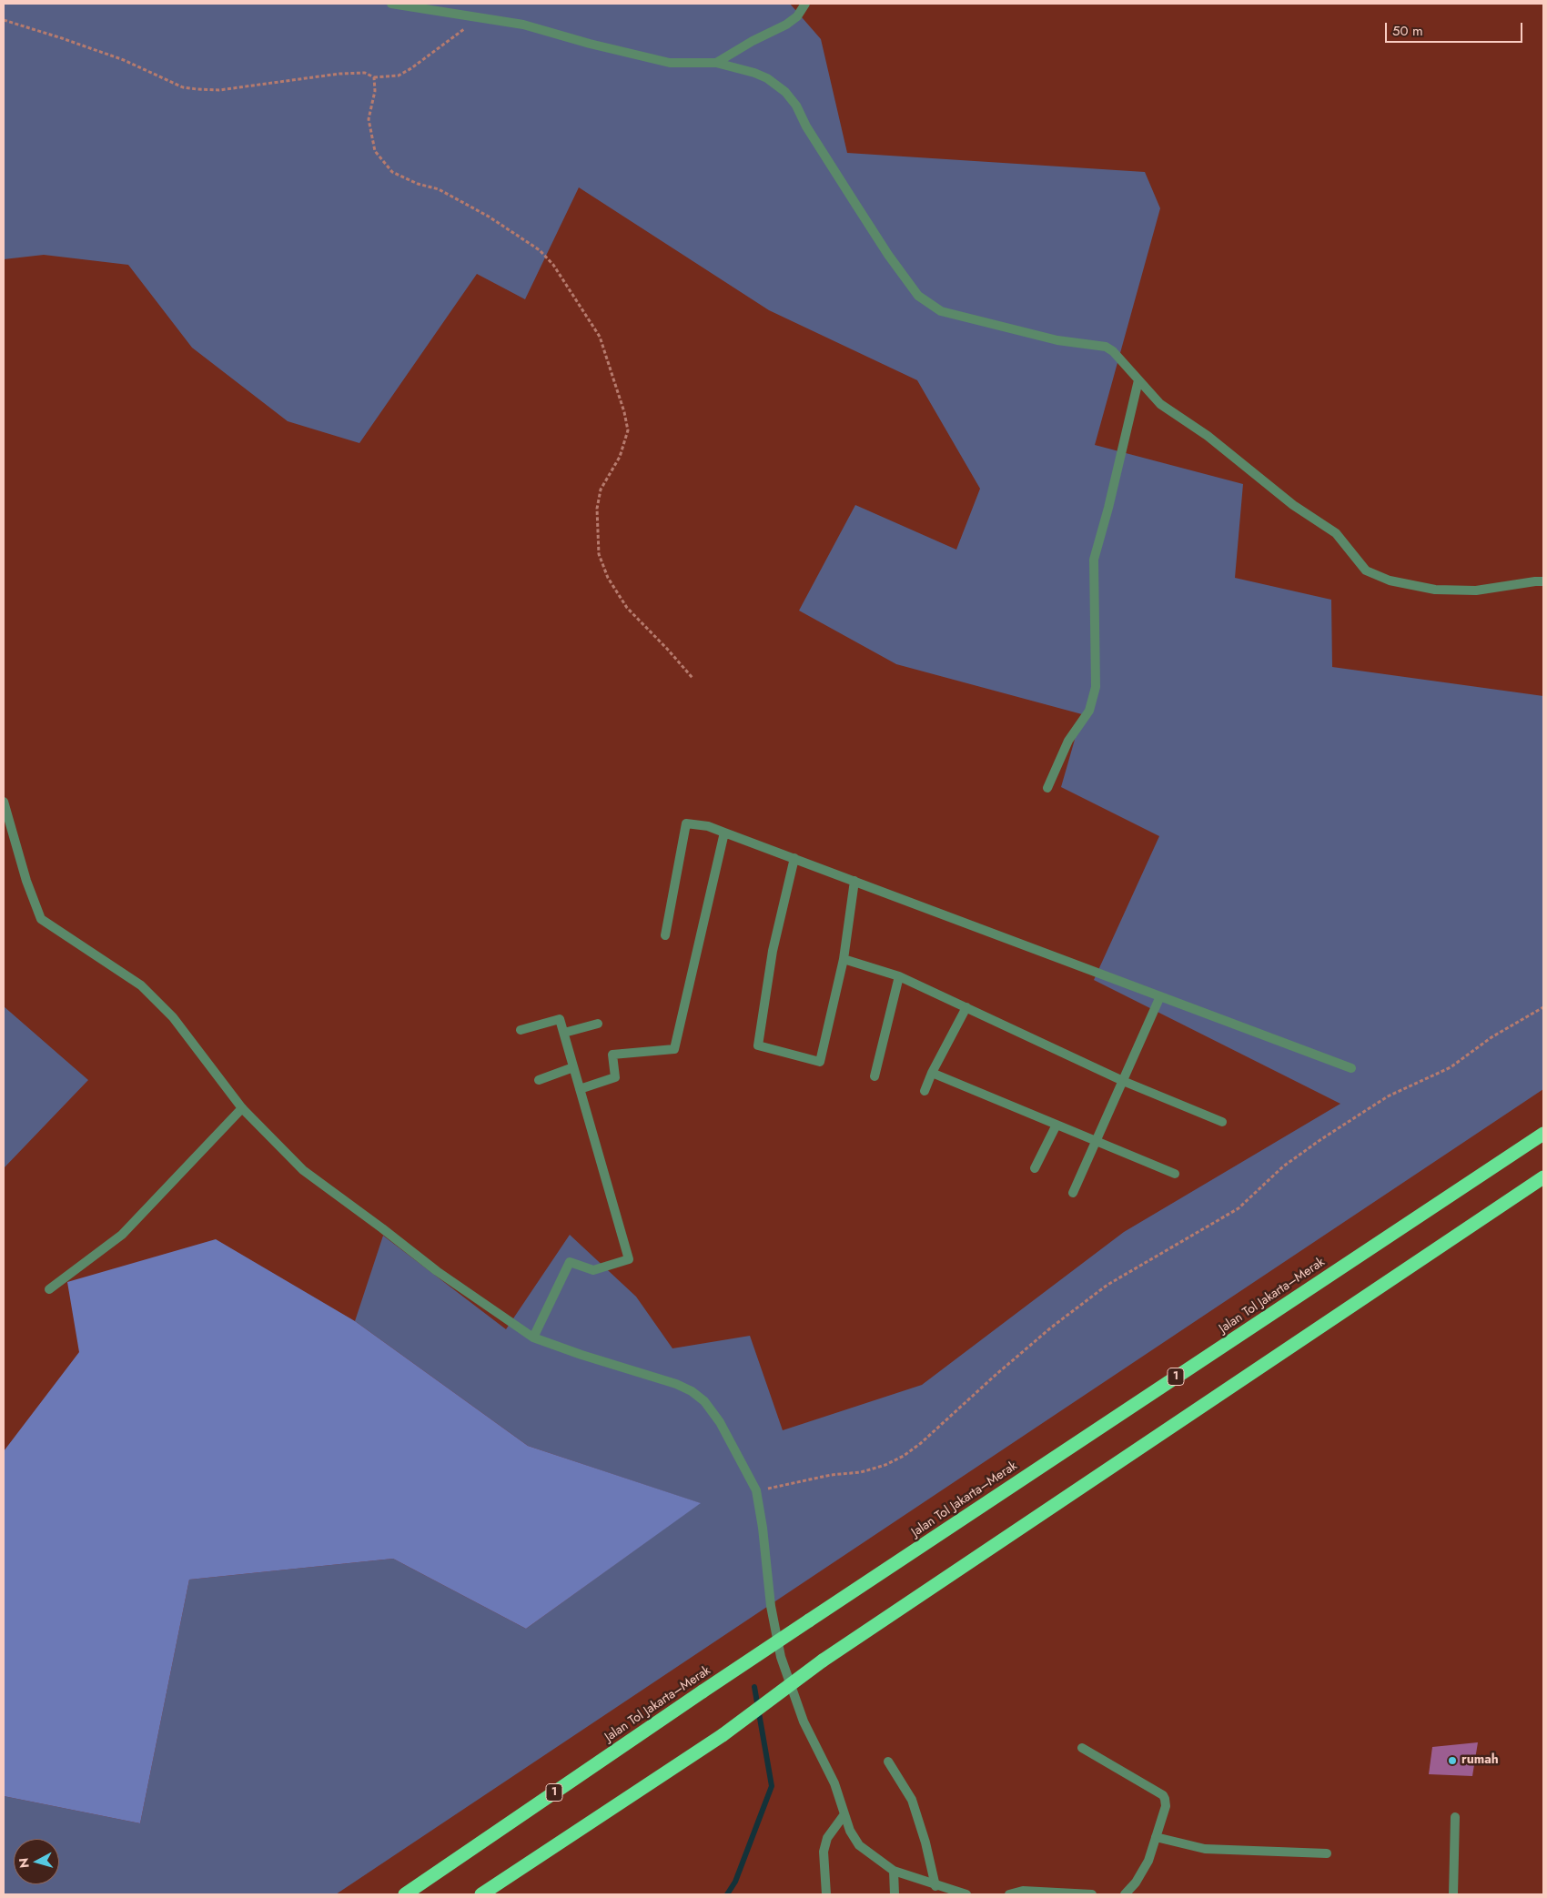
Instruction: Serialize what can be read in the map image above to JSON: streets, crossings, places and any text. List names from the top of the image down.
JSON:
{
  "streets": {
    "highway": ["Jalan Tol Jakarta–Merak", "1"]
  },
  "places": ["rumah"],
  "scale_bar": "50 m",
  "north": "left"
}
